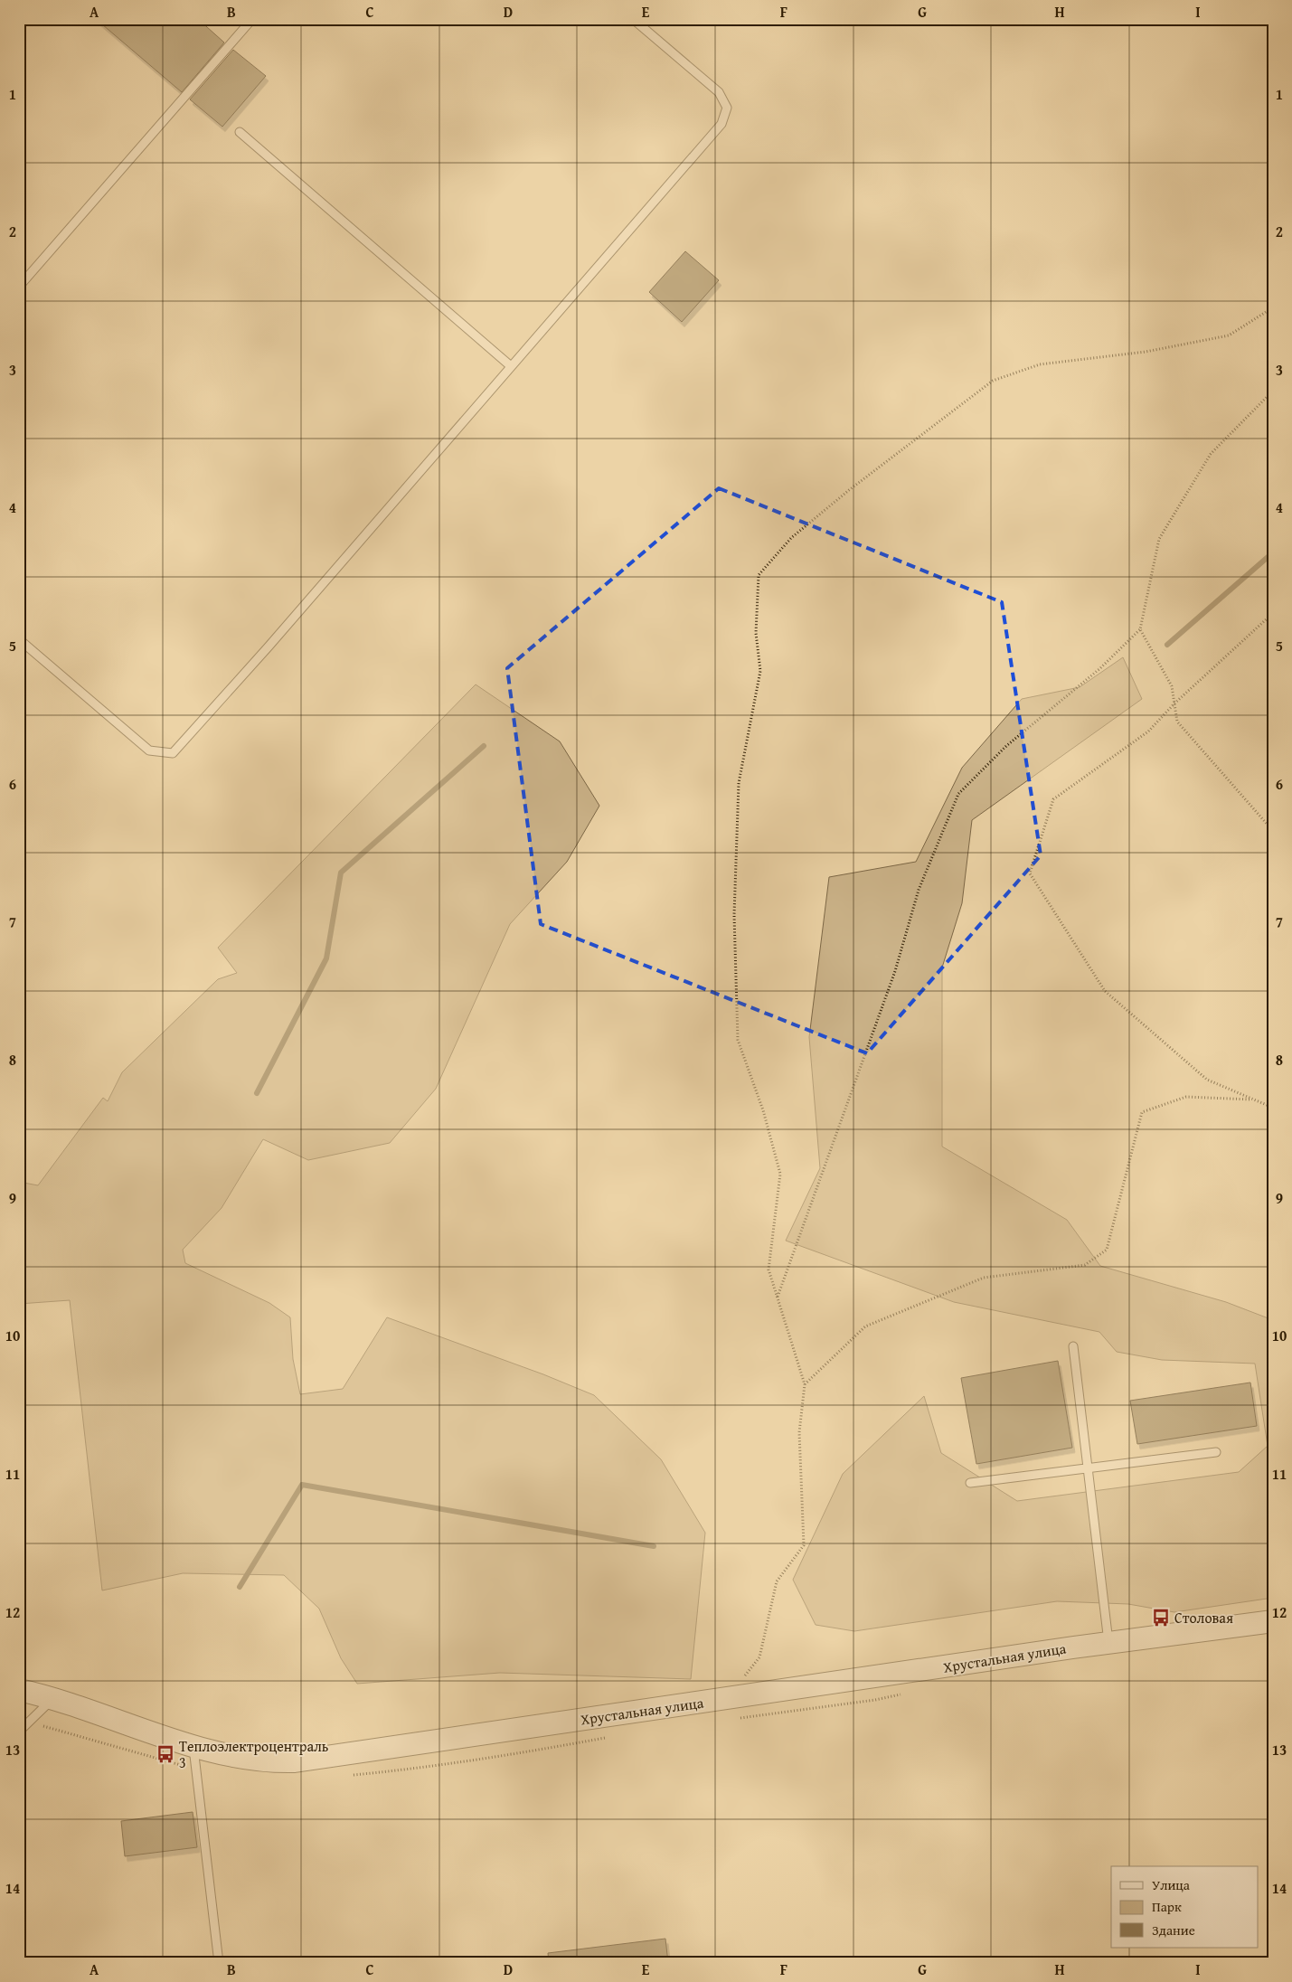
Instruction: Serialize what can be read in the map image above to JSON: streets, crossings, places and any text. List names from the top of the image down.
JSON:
{
  "streets": {
    "street": ["Хрустальная улица"]
  },
  "places": {
    "bus stop": ["Столовая", "Теплоэлектроцентраль 3"]
  },
  "legend": ["Улица", "Парк", "Здание"],
  "grid": {
    "columns": [
      "A",
      "B",
      "C",
      "D",
      "E",
      "F",
      "G",
      "H",
      "I"
    ],
    "rows": [
      "1",
      "2",
      "3",
      "4",
      "5",
      "6",
      "7",
      "8",
      "9",
      "10",
      "11",
      "12",
      "13",
      "14"
    ]
  }
}
